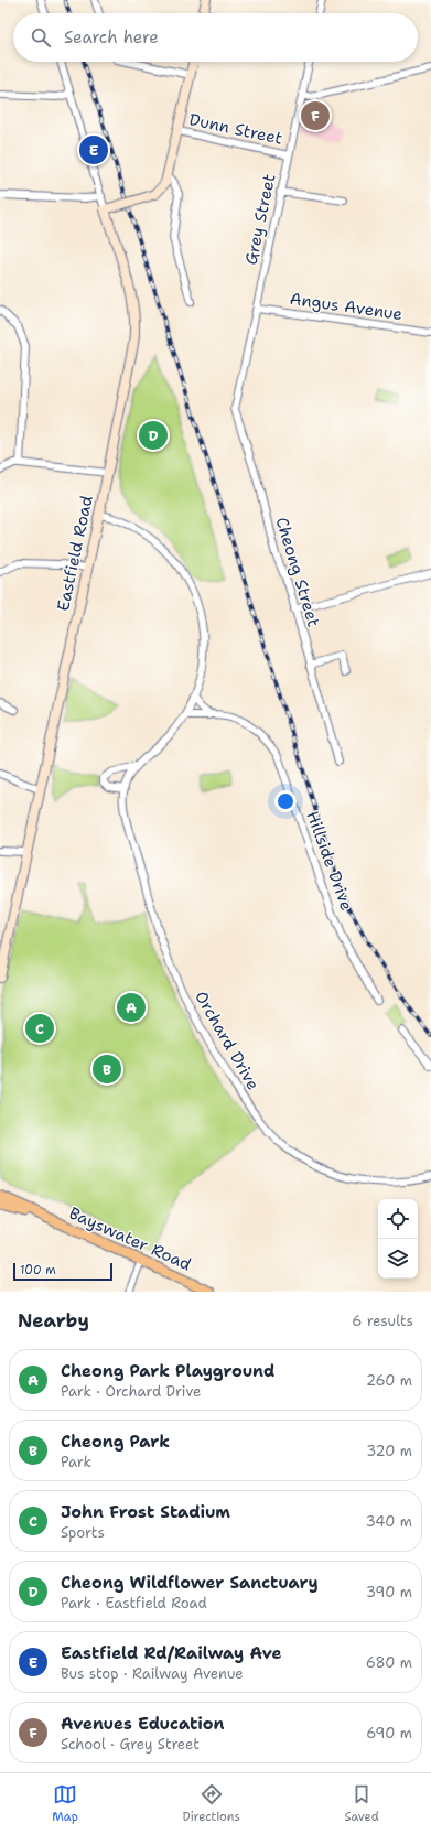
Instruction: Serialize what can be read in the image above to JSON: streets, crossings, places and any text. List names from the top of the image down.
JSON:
{
  "streets": {
    "main road": ["Eastfield Road", "Bayswater Road"],
    "street": [
      "Dunn Street",
      "Grey Street",
      "Angus Avenue",
      "Cheong Street",
      "Hillside Drive",
      "Orchard Drive"
    ]
  },
  "crossings": [
    ["Dunn Street", "Grey Street"],
    ["Grey Street", "Angus Avenue"],
    ["Grey Street", "Cheong Street"]
  ],
  "scale_bar": "100 m",
  "page": {
    "search": "Search here",
    "pins": [
      "F",
      "E",
      "D",
      "A",
      "C",
      "B"
    ],
    "scale": "100 m",
    "heading": ["Nearby", "6 results"],
    "list": [
      {
        "mark": "A",
        "name": "Cheong Park Playground",
        "note": "Park · Orchard Drive",
        "value": "260 m"
      },
      {
        "mark": "B",
        "name": "Cheong Park",
        "note": "Park",
        "value": "320 m"
      },
      {
        "mark": "C",
        "name": "John Frost Stadium",
        "note": "Sports",
        "value": "340 m"
      },
      {
        "mark": "D",
        "name": "Cheong Wildflower Sanctuary",
        "note": "Park · Eastfield Road",
        "value": "390 m"
      },
      {
        "mark": "E",
        "name": "Eastfield Rd/Railway Ave",
        "note": "Bus stop · Railway Avenue",
        "value": "680 m"
      },
      {
        "mark": "F",
        "name": "Avenues Education",
        "note": "School · Grey Street",
        "value": "690 m"
      }
    ],
    "nav": ["Map", "Directions", "Saved"]
  }
}
